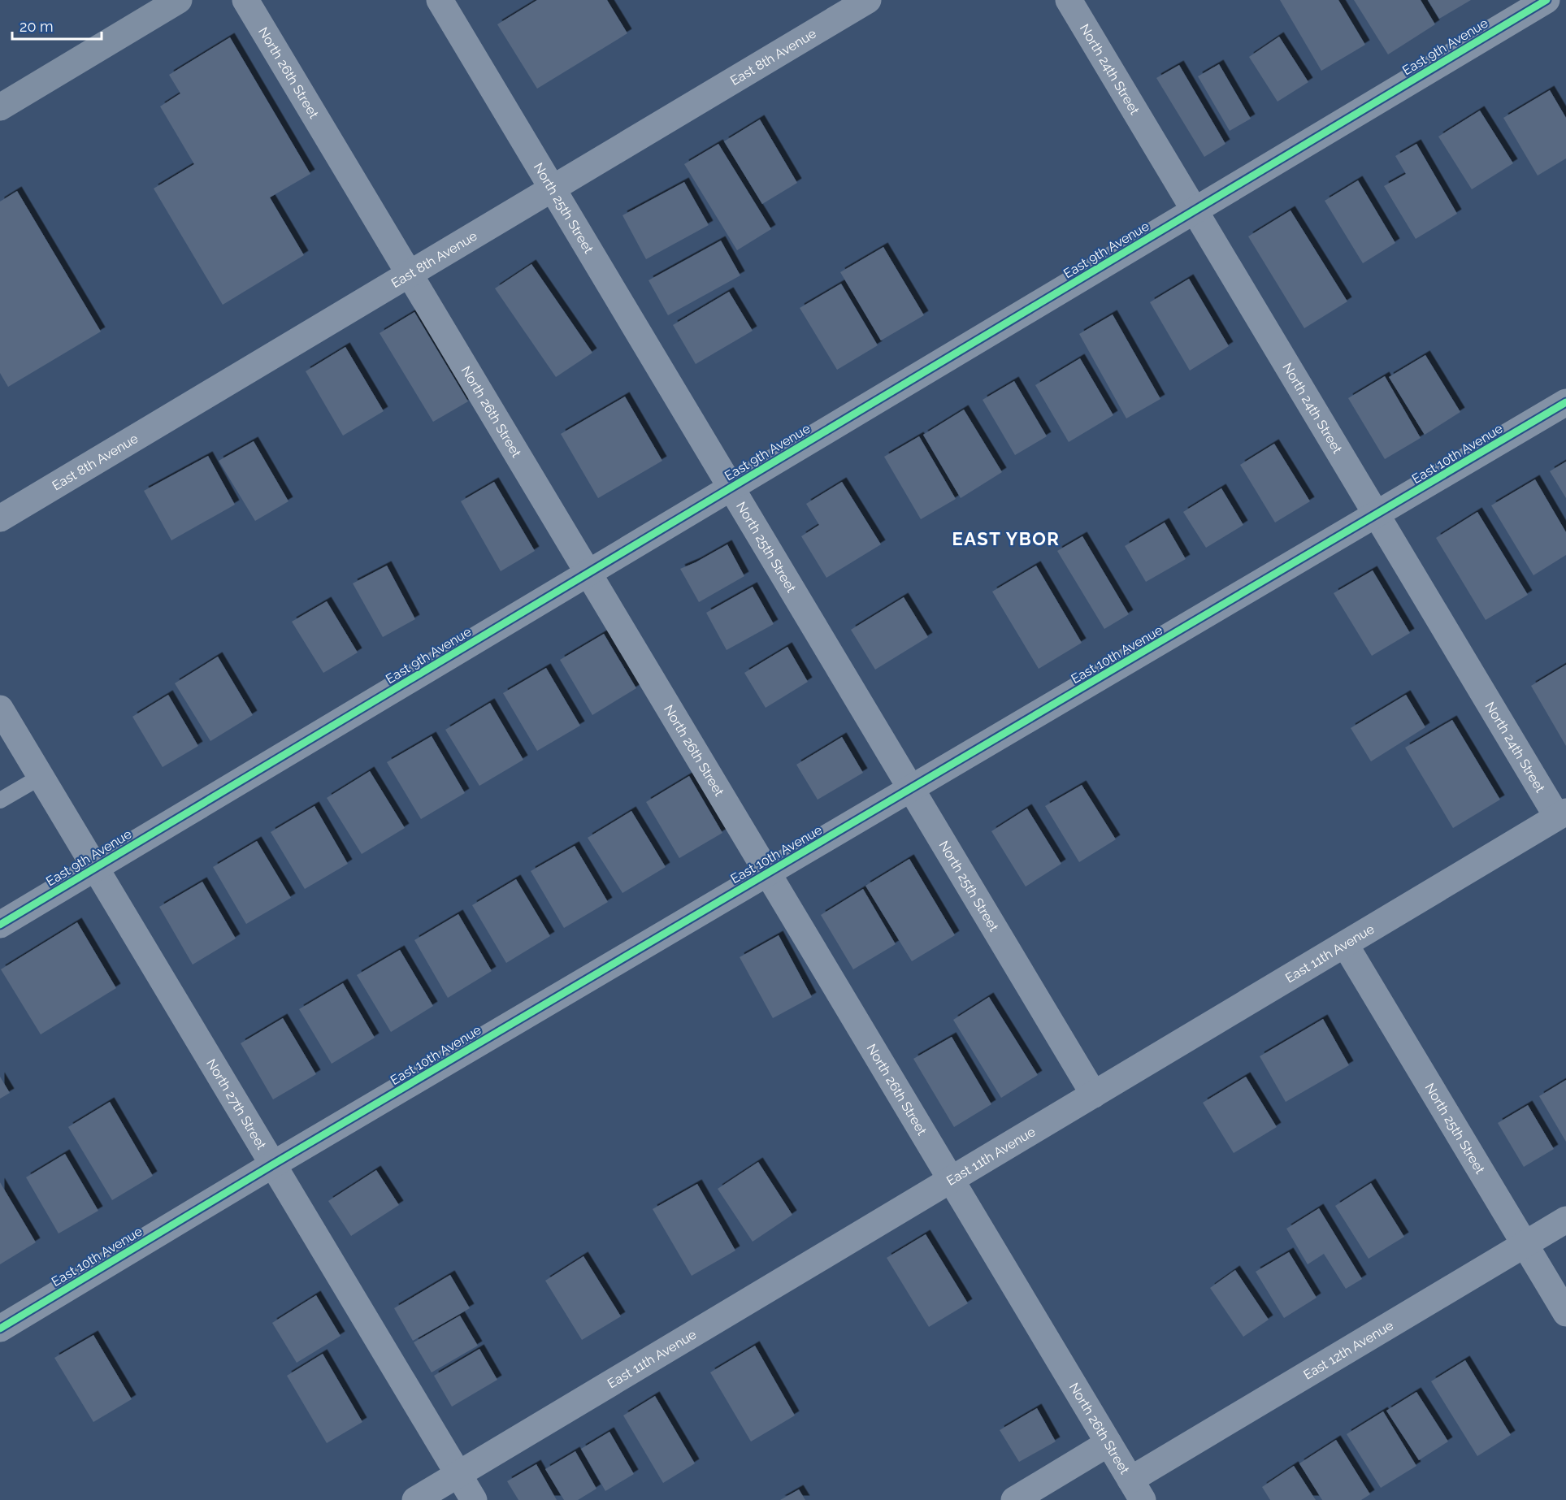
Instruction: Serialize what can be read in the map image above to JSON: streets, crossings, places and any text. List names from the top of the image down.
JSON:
{
  "streets": {
    "street": [
      "East 9th Avenue",
      "East 8th Avenue",
      "North 24th Street",
      "North 26th Street",
      "North 25th Street",
      "East 10th Avenue",
      "East 11th Avenue",
      "North 27th Street",
      "East 12th Avenue"
    ]
  },
  "crossings": [
    ["East 9th Avenue", "North 24th Street"],
    ["East 9th Avenue", "North 26th Street"],
    ["East 9th Avenue", "North 25th Street"],
    ["East 9th Avenue", "North 27th Street"],
    ["East 8th Avenue", "North 26th Street"],
    ["East 8th Avenue", "North 25th Street"],
    ["North 24th Street", "East 10th Avenue"],
    ["North 24th Street", "East 11th Avenue"],
    ["North 26th Street", "East 10th Avenue"],
    ["North 26th Street", "East 11th Avenue"],
    ["North 26th Street", "East 12th Avenue"],
    ["North 25th Street", "East 10th Avenue"],
    ["North 25th Street", "East 11th Avenue"],
    ["North 25th Street", "East 12th Avenue"],
    ["East 10th Avenue", "North 27th Street"],
    ["East 11th Avenue", "North 27th Street"]
  ],
  "districts": ["EAST YBOR"],
  "scale_bar": "20 m"
}
